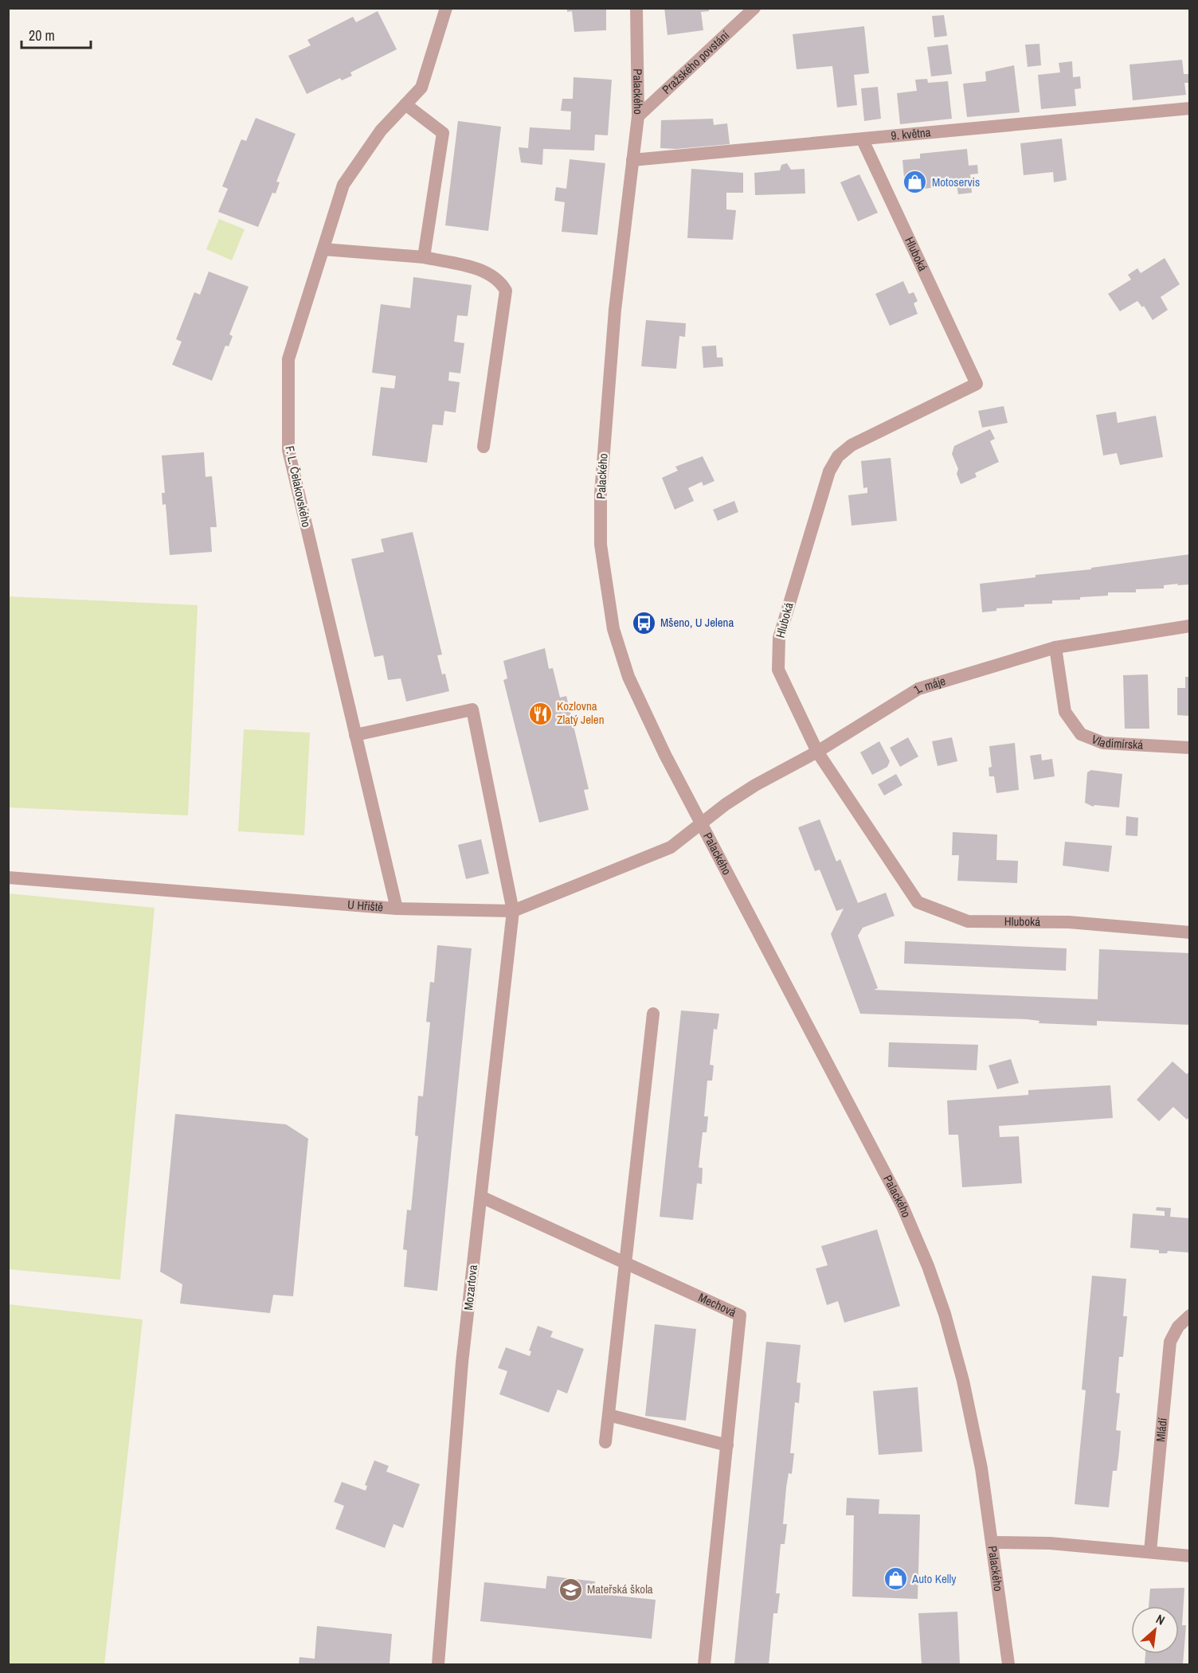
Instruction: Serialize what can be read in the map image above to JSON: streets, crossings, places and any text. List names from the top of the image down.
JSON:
{
  "streets": {
    "street": [
      "Pražského povstání",
      "Palackého",
      "9. května",
      "Hluboká",
      "F. L. Čelakovského",
      "1. máje",
      "Vladimírská",
      "U Hřiště",
      "Mozartova",
      "Mechová",
      "Mládí"
    ]
  },
  "crossings": [
    ["Pražského povstání", "Palackého"],
    ["Palackého", "9. května"],
    ["Palackého", "1. máje"],
    ["Palackého", "U Hřiště"],
    ["9. května", "Hluboká"],
    ["Hluboká", "1. máje"],
    ["F. L. Čelakovského", "U Hřiště"],
    ["F. L. Čelakovského", "Mozartova"],
    ["1. máje", "Vladimírská"],
    ["1. máje", "U Hřiště"],
    ["U Hřiště", "Mozartova"],
    ["Mozartova", "Mechová"]
  ],
  "places": {
    "shop": ["Motoservis", "Auto Kelly"],
    "bus stop": ["Mšeno, U Jelena"],
    "restaurant": ["Kozlovna Zlatý Jelen"],
    "school or university": ["Mateřská škola"]
  },
  "scale_bar": "20 m",
  "north": "top right"
}
